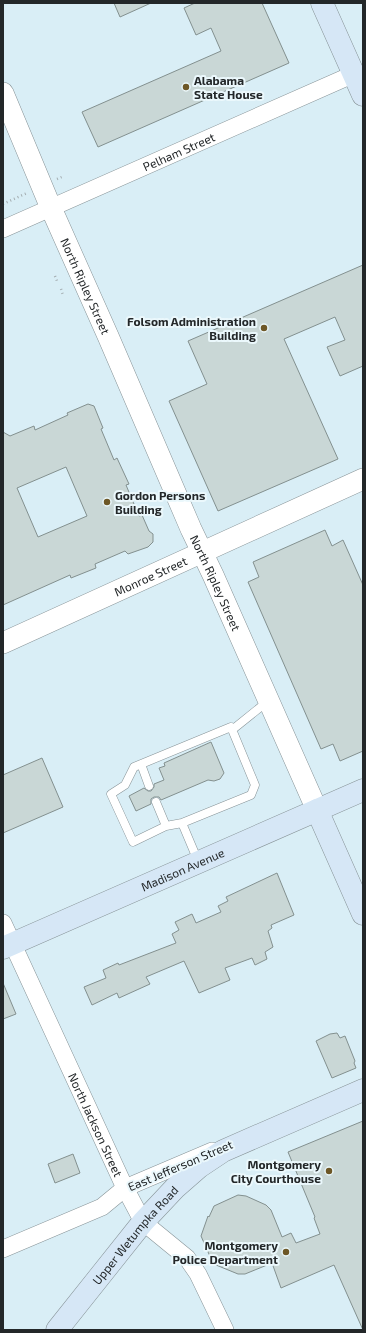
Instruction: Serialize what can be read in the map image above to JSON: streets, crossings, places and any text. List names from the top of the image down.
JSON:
{
  "streets": {
    "main road": [
      "North Ripley Street",
      "Madison Avenue",
      "East Jefferson Street",
      "Upper Wetumpka Road"
    ],
    "street": ["Pelham Street", "Monroe Street", "North Jackson Street"]
  },
  "crossings": [
    ["Pelham Street", "North Ripley Street"],
    ["North Ripley Street", "Monroe Street"],
    ["North Ripley Street", "Madison Avenue"],
    ["Madison Avenue", "North Jackson Street"],
    ["North Jackson Street", "East Jefferson Street"],
    ["North Jackson Street", "Upper Wetumpka Road"],
    ["East Jefferson Street", "Upper Wetumpka Road"]
  ],
  "places": [
    "Alabama State House",
    "Folsom Administration Building",
    "Gordon Persons Building",
    "Montgomery City Courthouse",
    "Montgomery Police Department"
  ]
}
